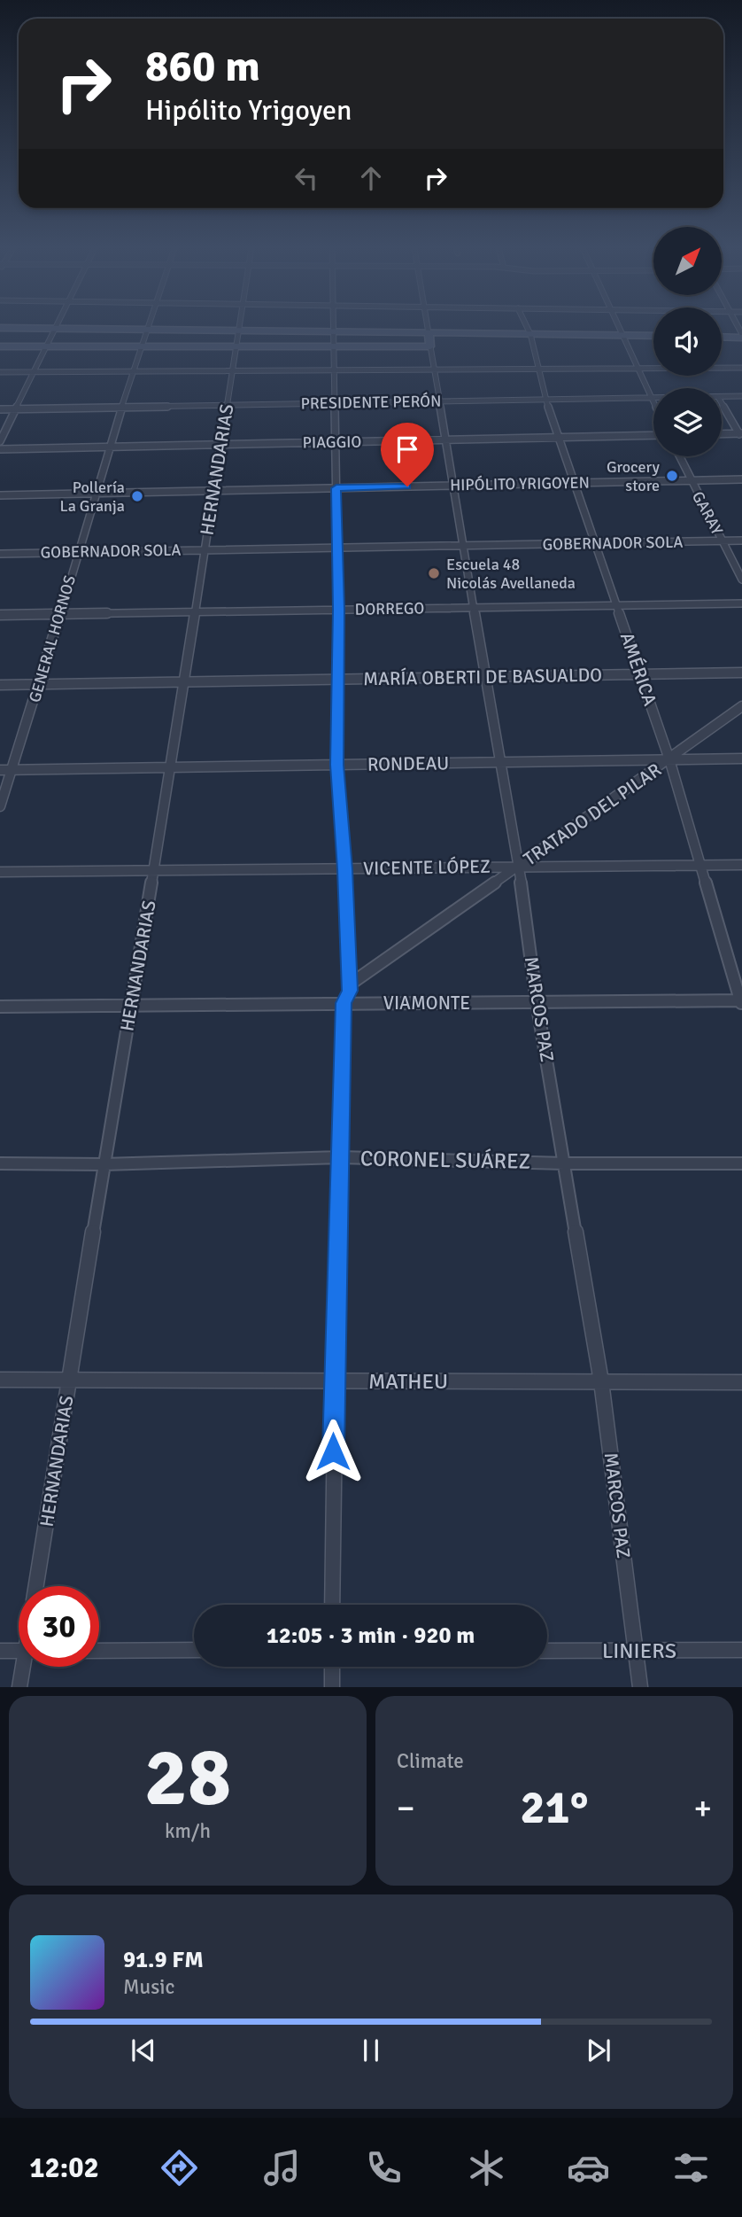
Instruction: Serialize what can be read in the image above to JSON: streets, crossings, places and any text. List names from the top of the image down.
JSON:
{
  "streets": {
    "street": [
      "PRESIDENTE PERÓN",
      "PIAGGIO",
      "HERNANDARIAS",
      "HIPÓLITO YRIGOYEN",
      "GARAY",
      "GOBERNADOR SOLA",
      "DORREGO",
      "GENERAL HORNOS",
      "AMÉRICA",
      "MARÍA OBERTI DE BASUALDO",
      "RONDEAU",
      "TRATADO DEL PILAR",
      "VICENTE LÓPEZ",
      "VIAMONTE",
      "MARCOS PAZ",
      "CORONEL SUÁREZ",
      "MATHEU",
      "LINIERS"
    ]
  },
  "crossings": [
    ["PRESIDENTE PERÓN", "HERNANDARIAS"],
    ["PRESIDENTE PERÓN", "GENERAL HORNOS"],
    ["PRESIDENTE PERÓN", "AMÉRICA"],
    ["PRESIDENTE PERÓN", "MARCOS PAZ"],
    ["PIAGGIO", "HERNANDARIAS"],
    ["PIAGGIO", "GENERAL HORNOS"],
    ["PIAGGIO", "AMÉRICA"],
    ["PIAGGIO", "MARCOS PAZ"],
    ["HERNANDARIAS", "HIPÓLITO YRIGOYEN"],
    ["HERNANDARIAS", "GOBERNADOR SOLA"],
    ["HERNANDARIAS", "DORREGO"],
    ["HERNANDARIAS", "MARÍA OBERTI DE BASUALDO"],
    ["HERNANDARIAS", "RONDEAU"],
    ["HERNANDARIAS", "VICENTE LÓPEZ"],
    ["HERNANDARIAS", "VIAMONTE"],
    ["HERNANDARIAS", "CORONEL SUÁREZ"],
    ["HERNANDARIAS", "MATHEU"],
    ["HIPÓLITO YRIGOYEN", "GARAY"],
    ["HIPÓLITO YRIGOYEN", "GENERAL HORNOS"],
    ["HIPÓLITO YRIGOYEN", "AMÉRICA"],
    ["HIPÓLITO YRIGOYEN", "MARCOS PAZ"],
    ["GARAY", "GOBERNADOR SOLA"],
    ["GOBERNADOR SOLA", "GENERAL HORNOS"],
    ["GOBERNADOR SOLA", "AMÉRICA"],
    ["GOBERNADOR SOLA", "MARCOS PAZ"],
    ["DORREGO", "GENERAL HORNOS"],
    ["DORREGO", "AMÉRICA"],
    ["DORREGO", "MARCOS PAZ"],
    ["GENERAL HORNOS", "MARÍA OBERTI DE BASUALDO"],
    ["GENERAL HORNOS", "RONDEAU"],
    ["AMÉRICA", "MARÍA OBERTI DE BASUALDO"],
    ["AMÉRICA", "RONDEAU"],
    ["AMÉRICA", "TRATADO DEL PILAR"],
    ["AMÉRICA", "VICENTE LÓPEZ"],
    ["AMÉRICA", "VIAMONTE"],
    ["MARÍA OBERTI DE BASUALDO", "MARCOS PAZ"],
    ["RONDEAU", "TRATADO DEL PILAR"],
    ["RONDEAU", "MARCOS PAZ"],
    ["TRATADO DEL PILAR", "VICENTE LÓPEZ"],
    ["TRATADO DEL PILAR", "MARCOS PAZ"],
    ["VICENTE LÓPEZ", "MARCOS PAZ"],
    ["VIAMONTE", "MARCOS PAZ"],
    ["MARCOS PAZ", "CORONEL SUÁREZ"],
    ["MARCOS PAZ", "MATHEU"],
    ["MARCOS PAZ", "LINIERS"]
  ],
  "places": ["Grocery store", "Pollería La Granja", "Escuela 48 Nicolás Avellaneda"],
  "north": "top right",
  "page": {
    "turn": ["860 m", "Hipólito Yrigoyen"],
    "limit": "30",
    "trip": "12:05 · 3 min · 920 m",
    "tile": [
      ["28", "km/h"],
      "Climate"
    ],
    "heat": ["−", "21°", "+"],
    "song": ["91.9 FM", "Music"],
    "tabs": "12:02"
  }
}
